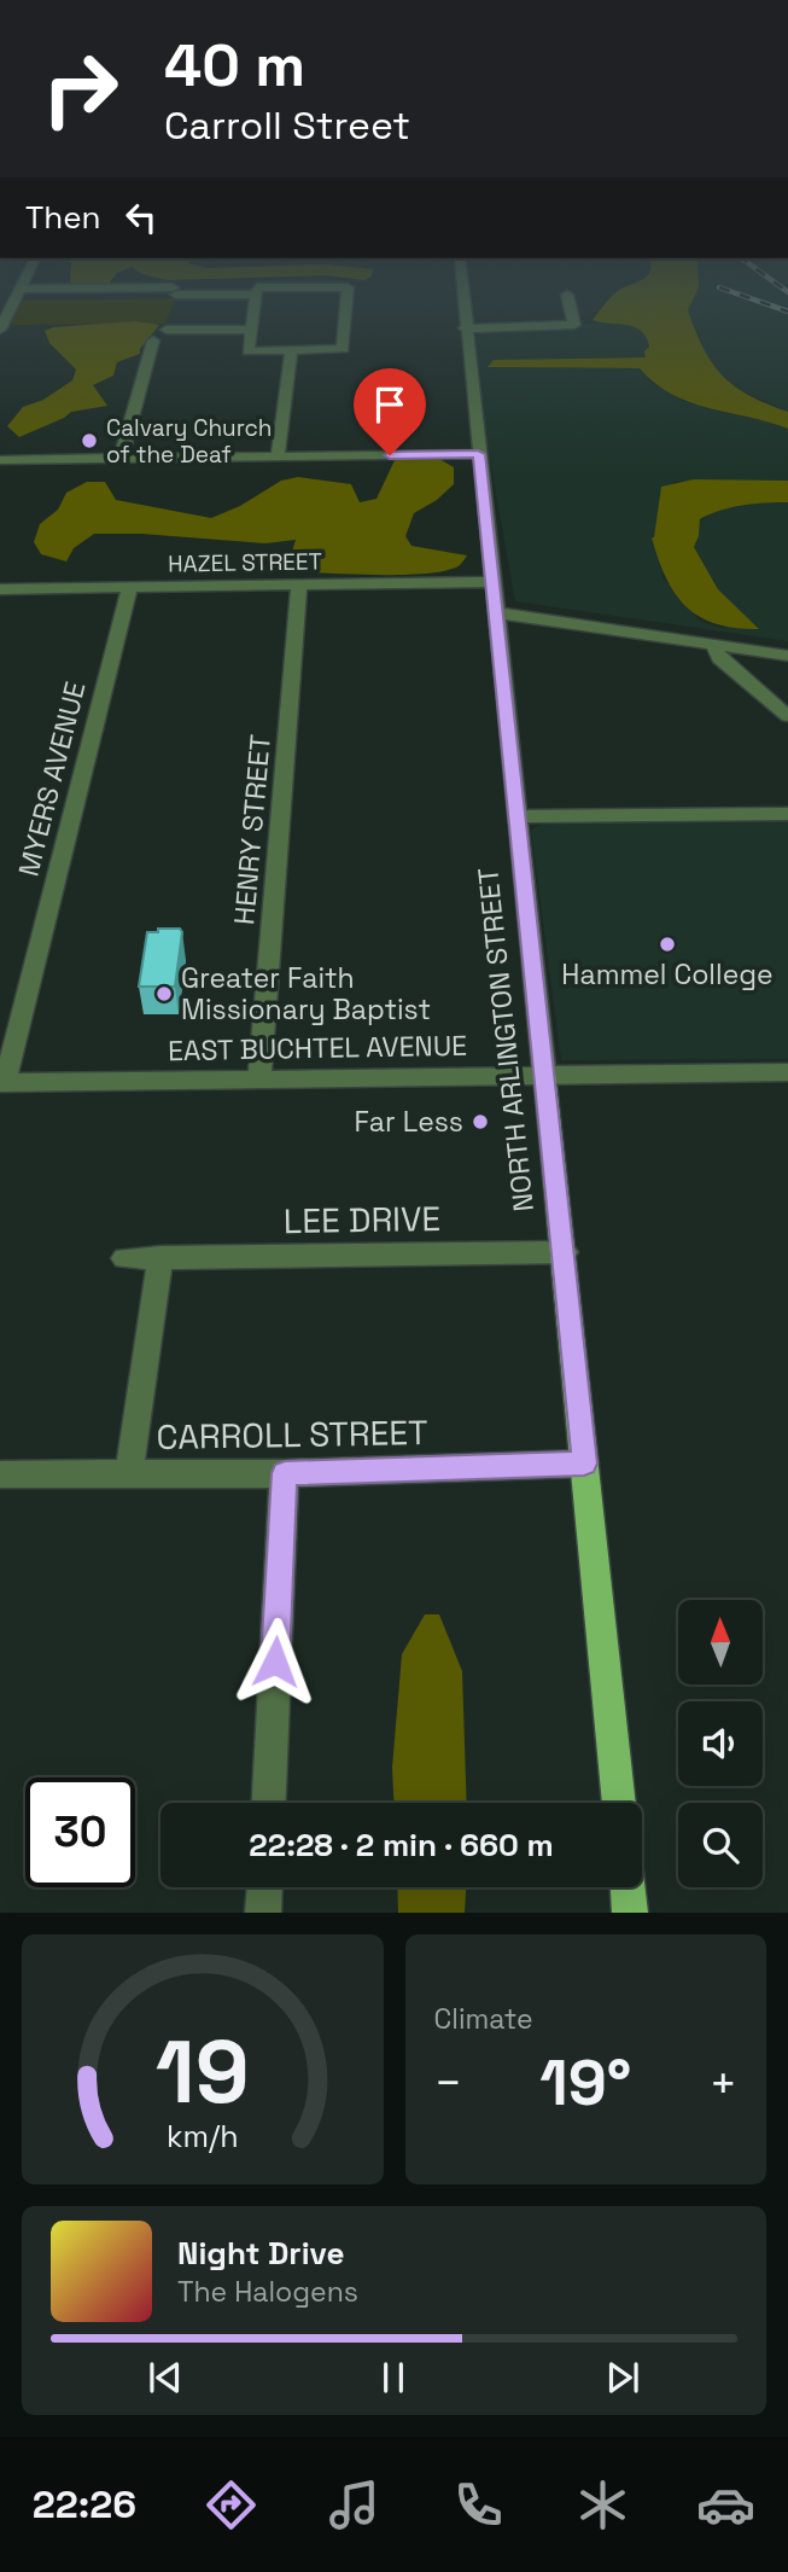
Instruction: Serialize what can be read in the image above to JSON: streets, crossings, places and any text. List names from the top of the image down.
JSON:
{
  "streets": {
    "main road": ["NORTH ARLINGTON STREET"],
    "street": [
      "HAZEL STREET",
      "MYERS AVENUE",
      "HENRY STREET",
      "EAST BUCHTEL AVENUE",
      "LEE DRIVE",
      "CARROLL STREET"
    ]
  },
  "crossings": [
    ["HAZEL STREET", "MYERS AVENUE"],
    ["HAZEL STREET", "HENRY STREET"],
    ["HAZEL STREET", "NORTH ARLINGTON STREET"],
    ["MYERS AVENUE", "EAST BUCHTEL AVENUE"],
    ["HENRY STREET", "EAST BUCHTEL AVENUE"],
    ["NORTH ARLINGTON STREET", "EAST BUCHTEL AVENUE"],
    ["NORTH ARLINGTON STREET", "LEE DRIVE"],
    ["NORTH ARLINGTON STREET", "CARROLL STREET"]
  ],
  "places": [
    "Calvary Church of the Deaf",
    "Hammel College",
    "Greater Faith Missionary Baptist",
    "Far Less"
  ],
  "north": "top",
  "page": {
    "turn": ["40 m", "Carroll Street"],
    "then": "Then",
    "limit": "30",
    "trip": "22:28 · 2 min · 660 m",
    "tile": "Climate",
    "heat": ["−", "19°", "+"],
    "song": ["Night Drive", "The Halogens"],
    "tabs": "22:26",
    "gauge": ["19", "km/h"]
  }
}
